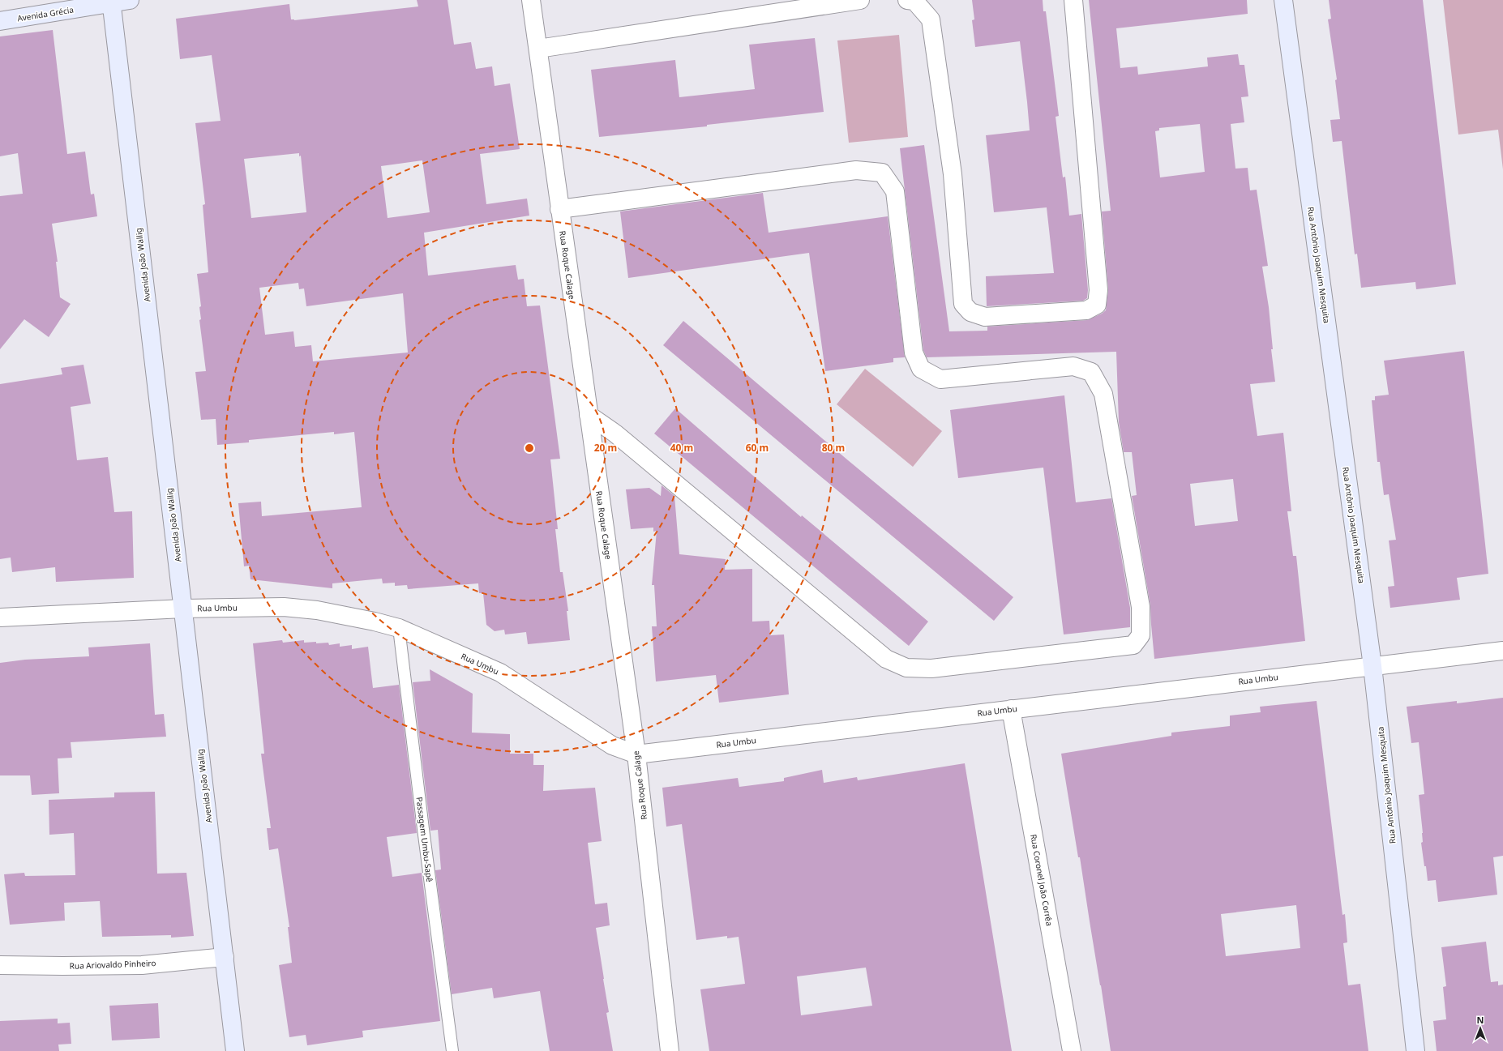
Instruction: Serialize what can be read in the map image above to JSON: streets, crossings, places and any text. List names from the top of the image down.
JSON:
{
  "streets": {
    "main road": ["Avenida Grécia", "Avenida João Wallig", "Rua Antônio Joaquim Mesquita"],
    "street": [
      "Rua Roque Calage",
      "Rua Umbu",
      "Rua Coronel João Corrêa",
      "Rua Ariovaldo Pinheiro"
    ],
    "lane": ["Passagem Umbu-Sapê"]
  },
  "crossings": [
    ["Avenida Grécia", "Avenida João Wallig"],
    ["Avenida João Wallig", "Rua Umbu"],
    ["Avenida João Wallig", "Rua Ariovaldo Pinheiro"],
    ["Rua Roque Calage", "Rua Umbu"],
    ["Rua Antônio Joaquim Mesquita", "Rua Umbu"],
    ["Rua Umbu", "Passagem Umbu-Sapê"],
    ["Rua Umbu", "Rua Coronel João Corrêa"]
  ],
  "north": "top",
  "rings": [
    "20 m",
    "40 m",
    "60 m",
    "80 m"
  ]
}
